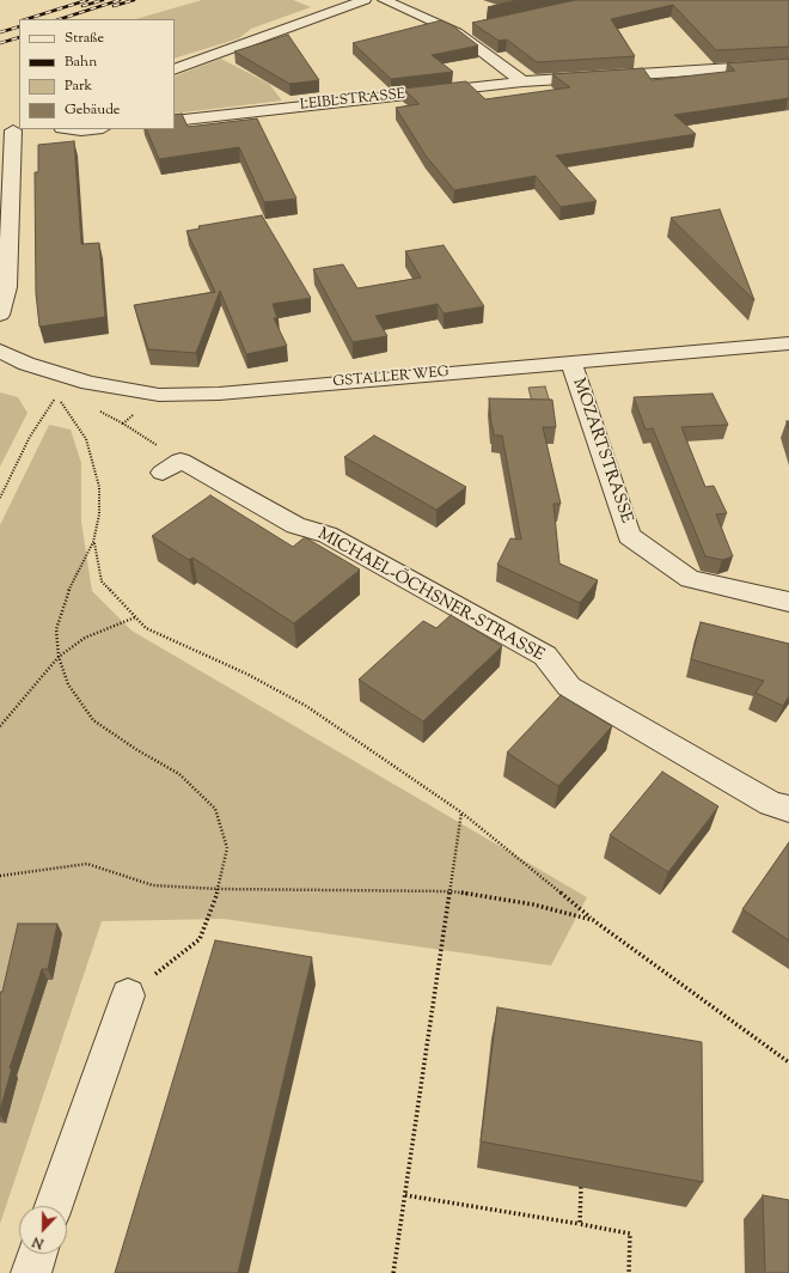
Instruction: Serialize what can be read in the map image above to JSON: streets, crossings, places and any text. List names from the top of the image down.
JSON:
{
  "streets": {
    "street": [
      "LEIBLSTRASSE",
      "GSTALLER WEG",
      "MOZARTSTRASSE",
      "MICHAEL-ÖCHSNER-STRASSE"
    ]
  },
  "crossings": [
    ["GSTALLER WEG", "MOZARTSTRASSE"]
  ],
  "legend": [
    "Straße",
    "Bahn",
    "Park",
    "Gebäude"
  ],
  "north": "bottom"
}
